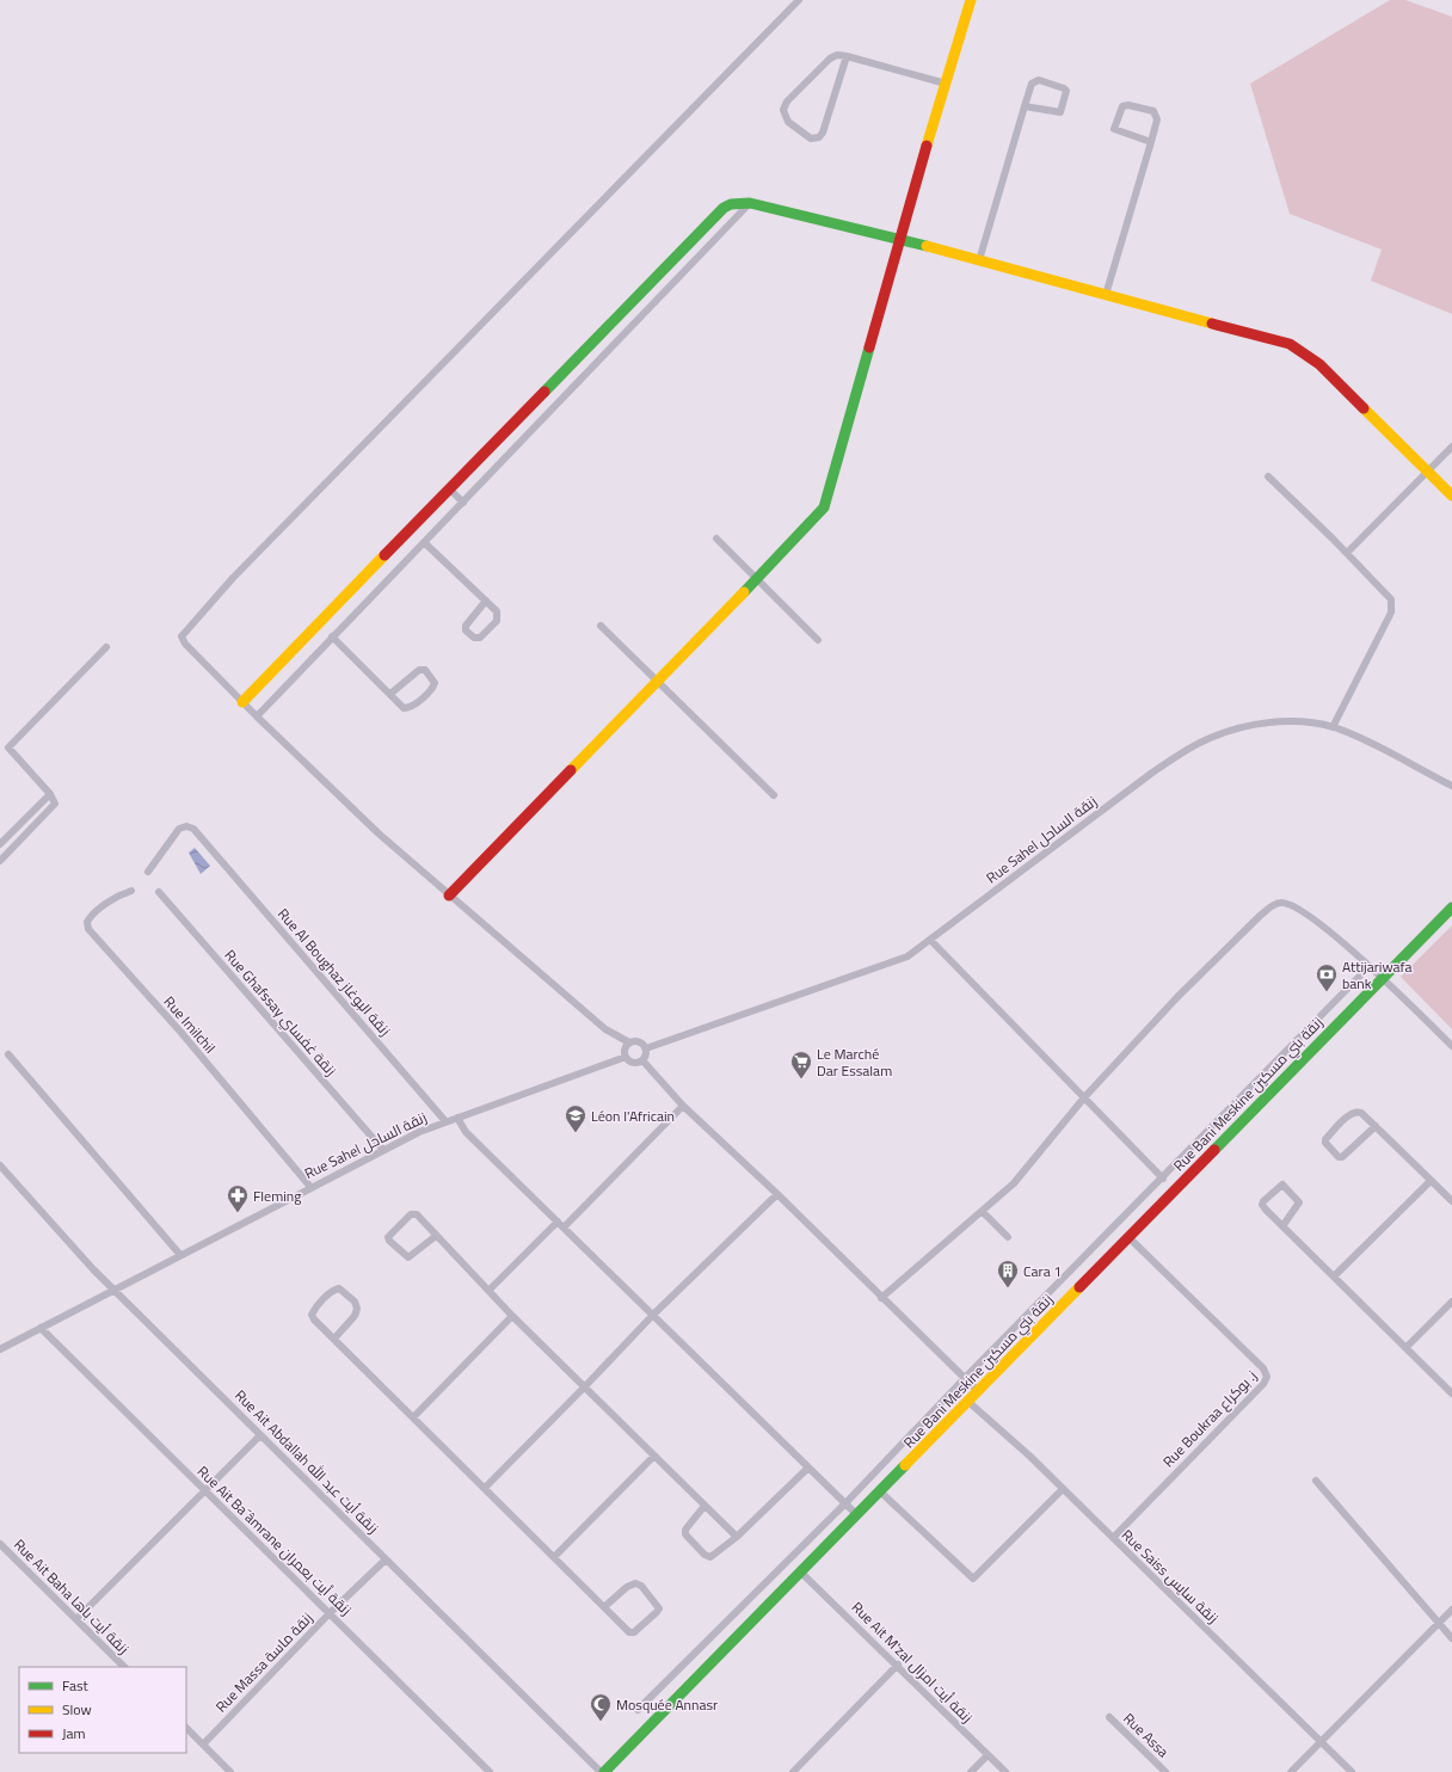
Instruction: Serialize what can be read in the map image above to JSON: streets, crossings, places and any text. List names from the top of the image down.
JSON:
{
  "streets": {
    "street": [
      "Rue Sahel زنقة الساحل",
      "Rue Al Boughaz زنقة البوغاز",
      "Rue Ghafssay زنقة غفساي",
      "Rue Imilchil",
      "Rue Bani Meskine زنقة بني مسكين",
      "Rue Boukraa ز. بوكراع",
      "Rue Ait Abdallah زنقة أيت عبد الله",
      "Rue Ait Ba´âmrane زنقة أيت بعمران",
      "Rue Saiss زنقة سايس",
      "Rue Ait Baha زنقة أيت باها",
      "Rue Massa زنقة ماسة",
      "Rue Ait M'zal زنقة أيت امزال",
      "Rue Assa"
    ]
  },
  "crossings": [
    ["Rue Sahel زنقة الساحل", "Rue Al Boughaz زنقة البوغاز"],
    ["Rue Sahel زنقة الساحل", "Rue Ghafssay زنقة غفساي"],
    ["Rue Sahel زنقة الساحل", "Rue Imilchil"],
    ["Rue Sahel زنقة الساحل", "Rue Ait Abdallah زنقة أيت عبد الله"],
    ["Rue Sahel زنقة الساحل", "Rue Ait Ba´âmrane زنقة أيت بعمران"],
    ["Rue Bani Meskine زنقة بني مسكين", "Rue Boukraa ز. بوكراع"],
    ["Rue Bani Meskine زنقة بني مسكين", "Rue Ait Abdallah زنقة أيت عبد الله"],
    ["Rue Bani Meskine زنقة بني مسكين", "Rue Saiss زنقة سايس"],
    ["Rue Bani Meskine زنقة بني مسكين", "Rue Ait M'zal زنقة أيت امزال"],
    ["Rue Boukraa ز. بوكراع", "Rue Saiss زنقة سايس"],
    ["Rue Ait Abdallah زنقة أيت عبد الله", "Rue Massa زنقة ماسة"],
    ["Rue Ait Ba´âmrane زنقة أيت بعمران", "Rue Massa زنقة ماسة"]
  ],
  "places": {
    "bank": ["Attijariwafa bank"],
    "supermarket": ["Le Marché Dar Essalam"],
    "school or university": ["Léon l'Africain"],
    "pharmacy": ["Fleming"],
    "building": ["Cara 1"],
    "mosque": ["Mosquée Annasr"]
  },
  "legend": ["Fast", "Slow", "Jam"]
}
